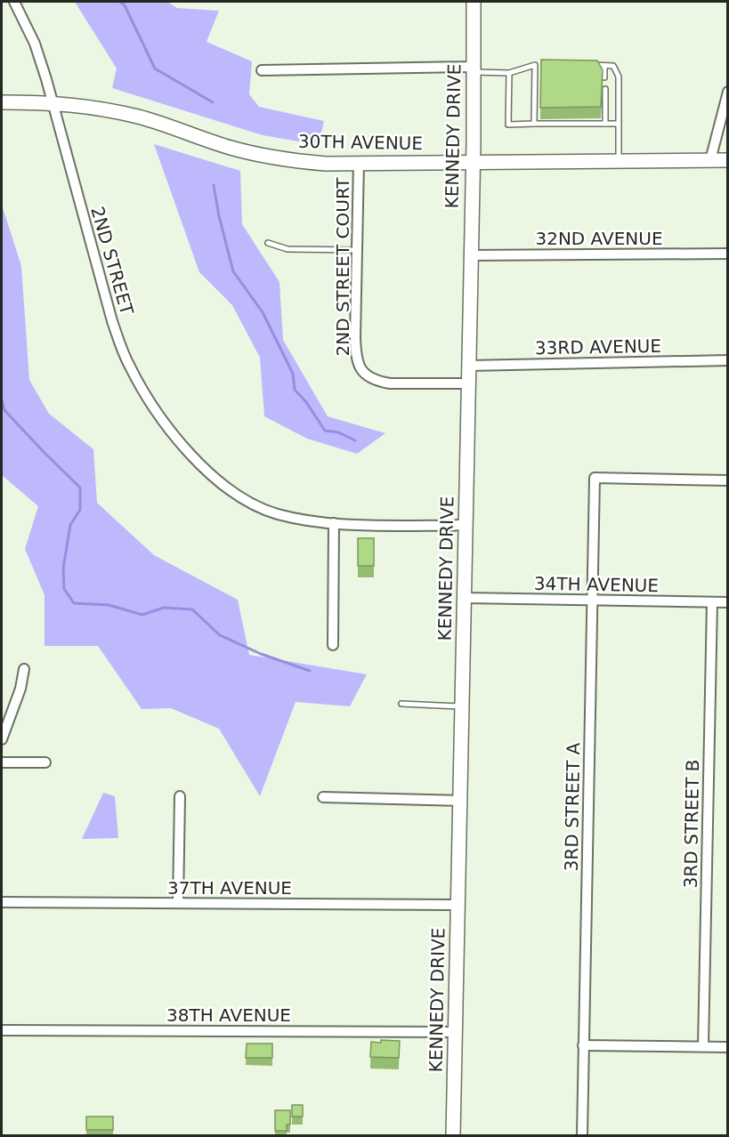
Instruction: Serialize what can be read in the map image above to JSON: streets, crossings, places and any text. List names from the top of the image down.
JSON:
{
  "streets": {
    "street": [
      "KENNEDY DRIVE",
      "30TH AVENUE",
      "32ND AVENUE",
      "2ND STREET",
      "2ND STREET COURT",
      "33RD AVENUE",
      "34TH AVENUE",
      "3RD STREET A",
      "3RD STREET B",
      "37TH AVENUE",
      "38TH AVENUE"
    ]
  },
  "crossings": [
    ["KENNEDY DRIVE", "30TH AVENUE"],
    ["KENNEDY DRIVE", "32ND AVENUE"],
    ["KENNEDY DRIVE", "2ND STREET"],
    ["KENNEDY DRIVE", "2ND STREET COURT"],
    ["KENNEDY DRIVE", "33RD AVENUE"],
    ["KENNEDY DRIVE", "34TH AVENUE"],
    ["KENNEDY DRIVE", "37TH AVENUE"],
    ["KENNEDY DRIVE", "38TH AVENUE"],
    ["30TH AVENUE", "2ND STREET"],
    ["30TH AVENUE", "2ND STREET COURT"],
    ["34TH AVENUE", "3RD STREET A"],
    ["34TH AVENUE", "3RD STREET B"]
  ]
}
